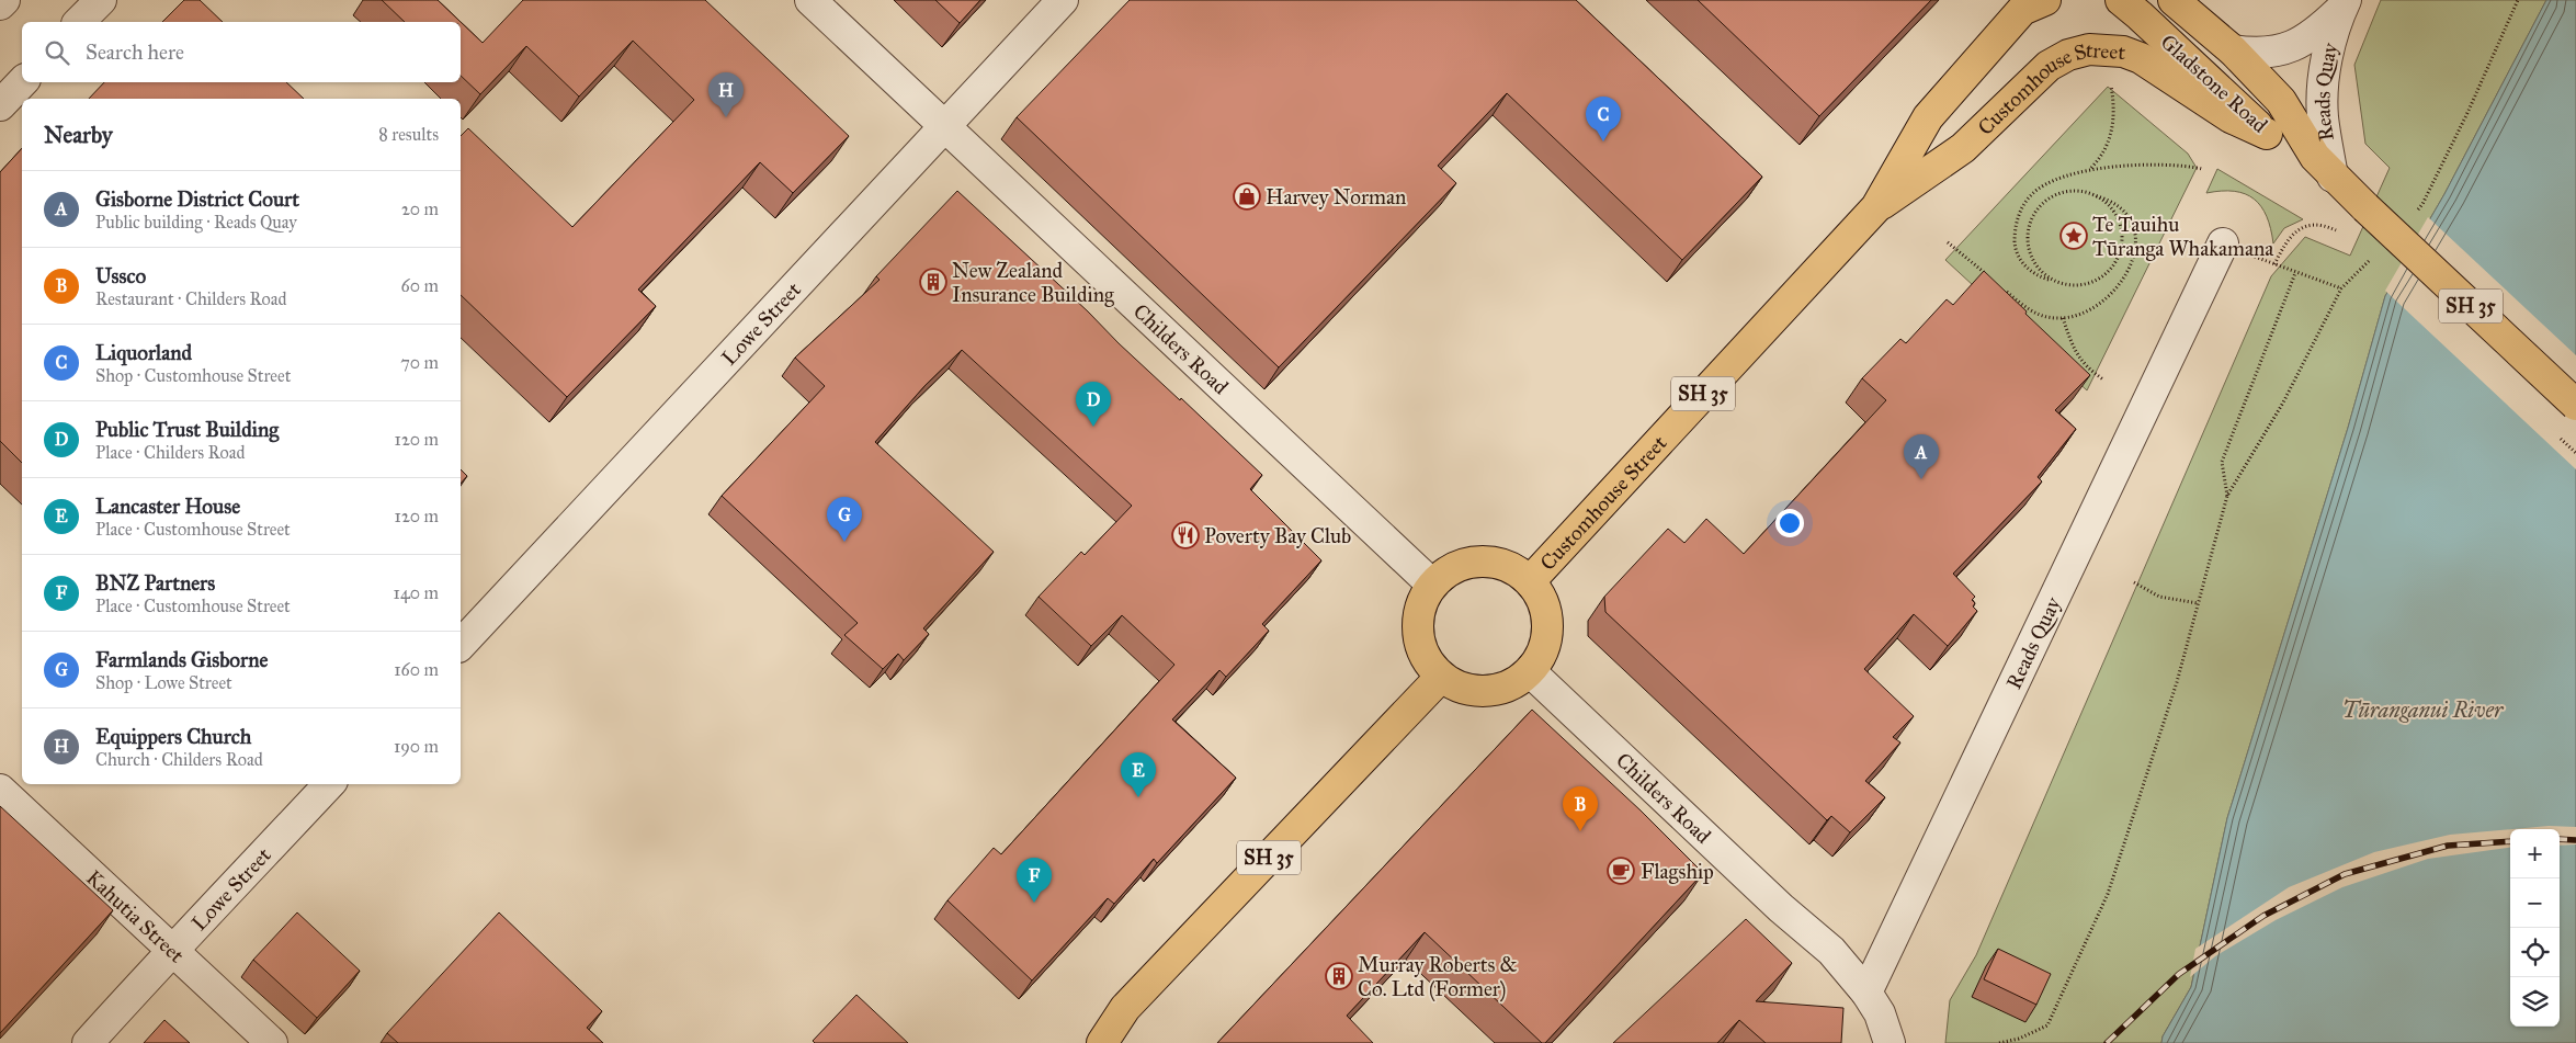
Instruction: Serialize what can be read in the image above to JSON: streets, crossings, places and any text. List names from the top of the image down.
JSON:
{
  "streets": {
    "main road": ["Gladstone Road", "Customhouse Street", "SH 35"],
    "street": [
      "Reads Quay",
      "Lowe Street",
      "Childers Road",
      "Kahutia Street"
    ]
  },
  "crossings": [
    ["Gladstone Road", "Reads Quay"],
    ["Gladstone Road", "Customhouse Street"],
    ["Gladstone Road", "SH 35"],
    ["Reads Quay", "SH 35"],
    ["Reads Quay", "Childers Road"],
    ["Customhouse Street", "SH 35"],
    ["Customhouse Street", "Childers Road"],
    ["SH 35", "Childers Road"],
    ["Lowe Street", "Childers Road"],
    ["Lowe Street", "Kahutia Street"]
  ],
  "water": ["Tūranganui River"],
  "places": {
    "shop": ["Harvey Norman"],
    "place": ["Te Tauihu Tūranga Whakamana"],
    "building": ["New Zealand Insurance Building", "Murray Roberts & Co. Ltd (Former)"],
    "restaurant": ["Poverty Bay Club"],
    "cafe": ["Flagship"]
  },
  "page": {
    "search": "Search here",
    "pins": [
      "H",
      "C",
      "D",
      "A",
      "G",
      "E",
      "B",
      "F"
    ],
    "heading": ["Nearby", "8 results"],
    "list": [
      {
        "mark": "A",
        "name": "Gisborne District Court",
        "note": "Public building · Reads Quay",
        "value": "20 m"
      },
      {
        "mark": "B",
        "name": "Ussco",
        "note": "Restaurant · Childers Road",
        "value": "60 m"
      },
      {
        "mark": "C",
        "name": "Liquorland",
        "note": "Shop · Customhouse Street",
        "value": "70 m"
      },
      {
        "mark": "D",
        "name": "Public Trust Building",
        "note": "Place · Childers Road",
        "value": "120 m"
      },
      {
        "mark": "E",
        "name": "Lancaster House",
        "note": "Place · Customhouse Street",
        "value": "120 m"
      },
      {
        "mark": "F",
        "name": "BNZ Partners",
        "note": "Place · Customhouse Street",
        "value": "140 m"
      },
      {
        "mark": "G",
        "name": "Farmlands Gisborne",
        "note": "Shop · Lowe Street",
        "value": "160 m"
      },
      {
        "mark": "H",
        "name": "Equippers Church",
        "note": "Church · Childers Road",
        "value": "190 m"
      }
    ],
    "map_buttons": ["+", "−"]
  }
}
